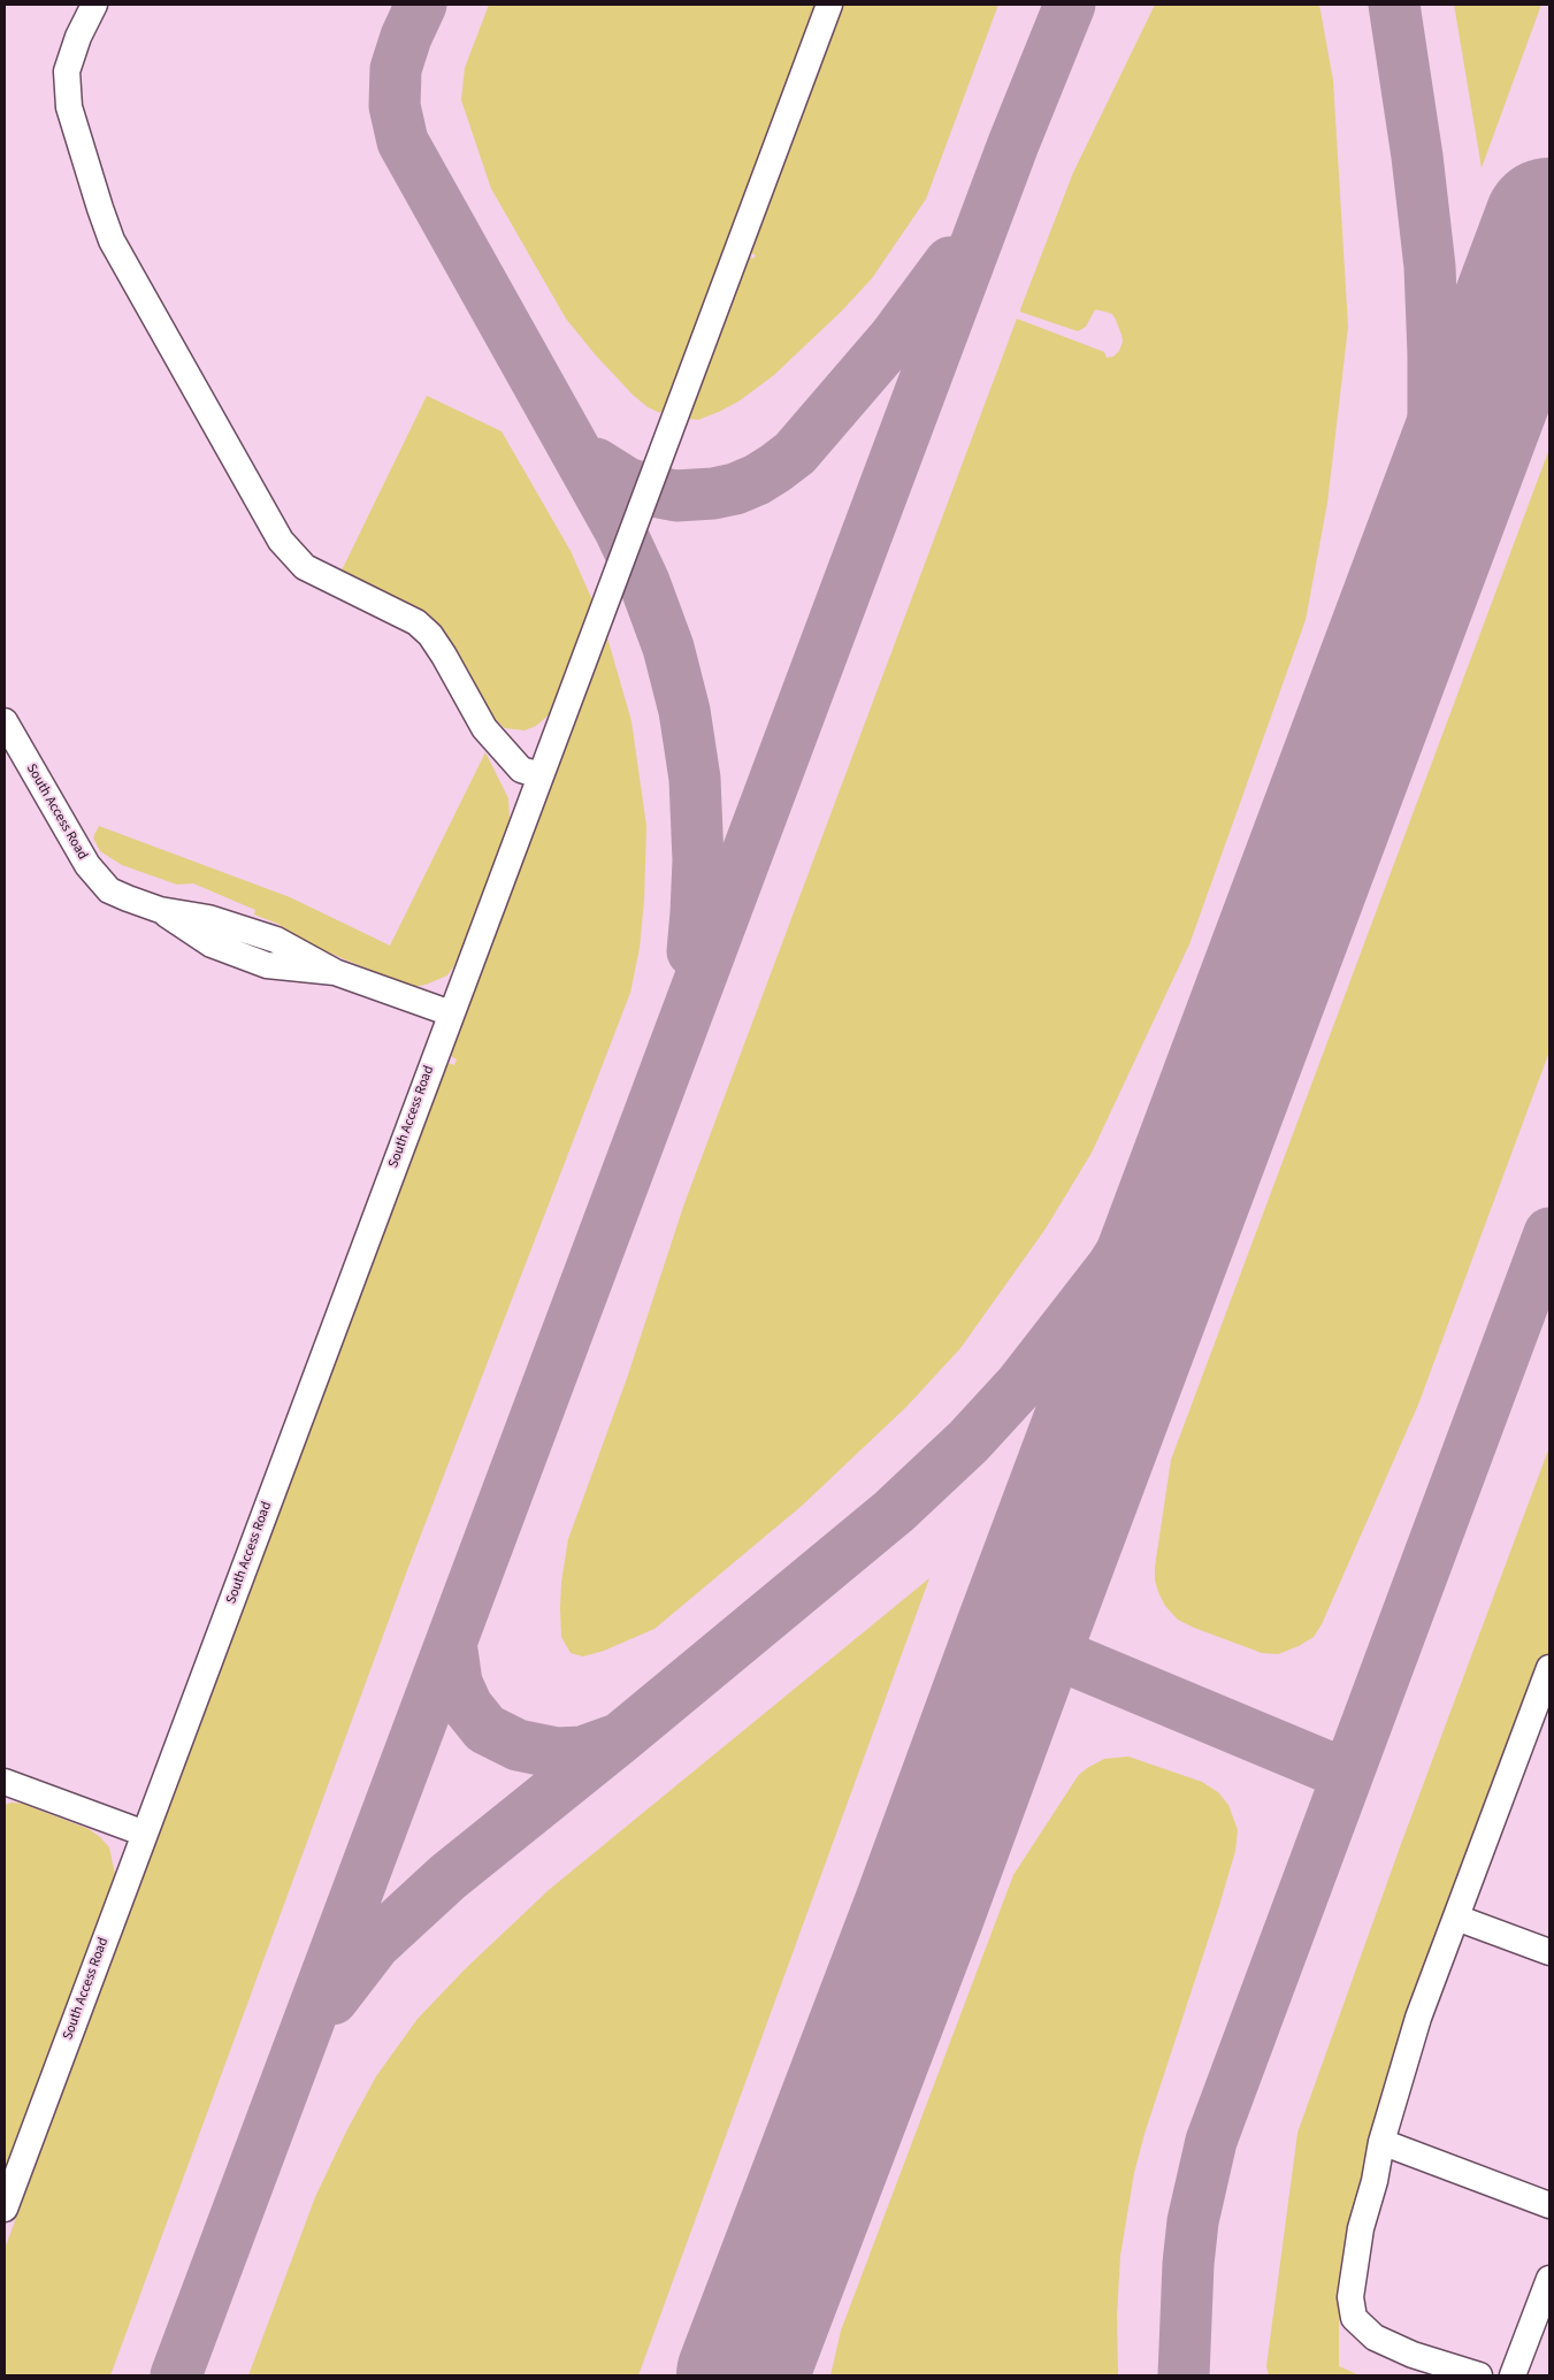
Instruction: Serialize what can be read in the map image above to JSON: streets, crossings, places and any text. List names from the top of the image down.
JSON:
{
  "streets": {
    "street": ["South Access Road"]
  }
}
